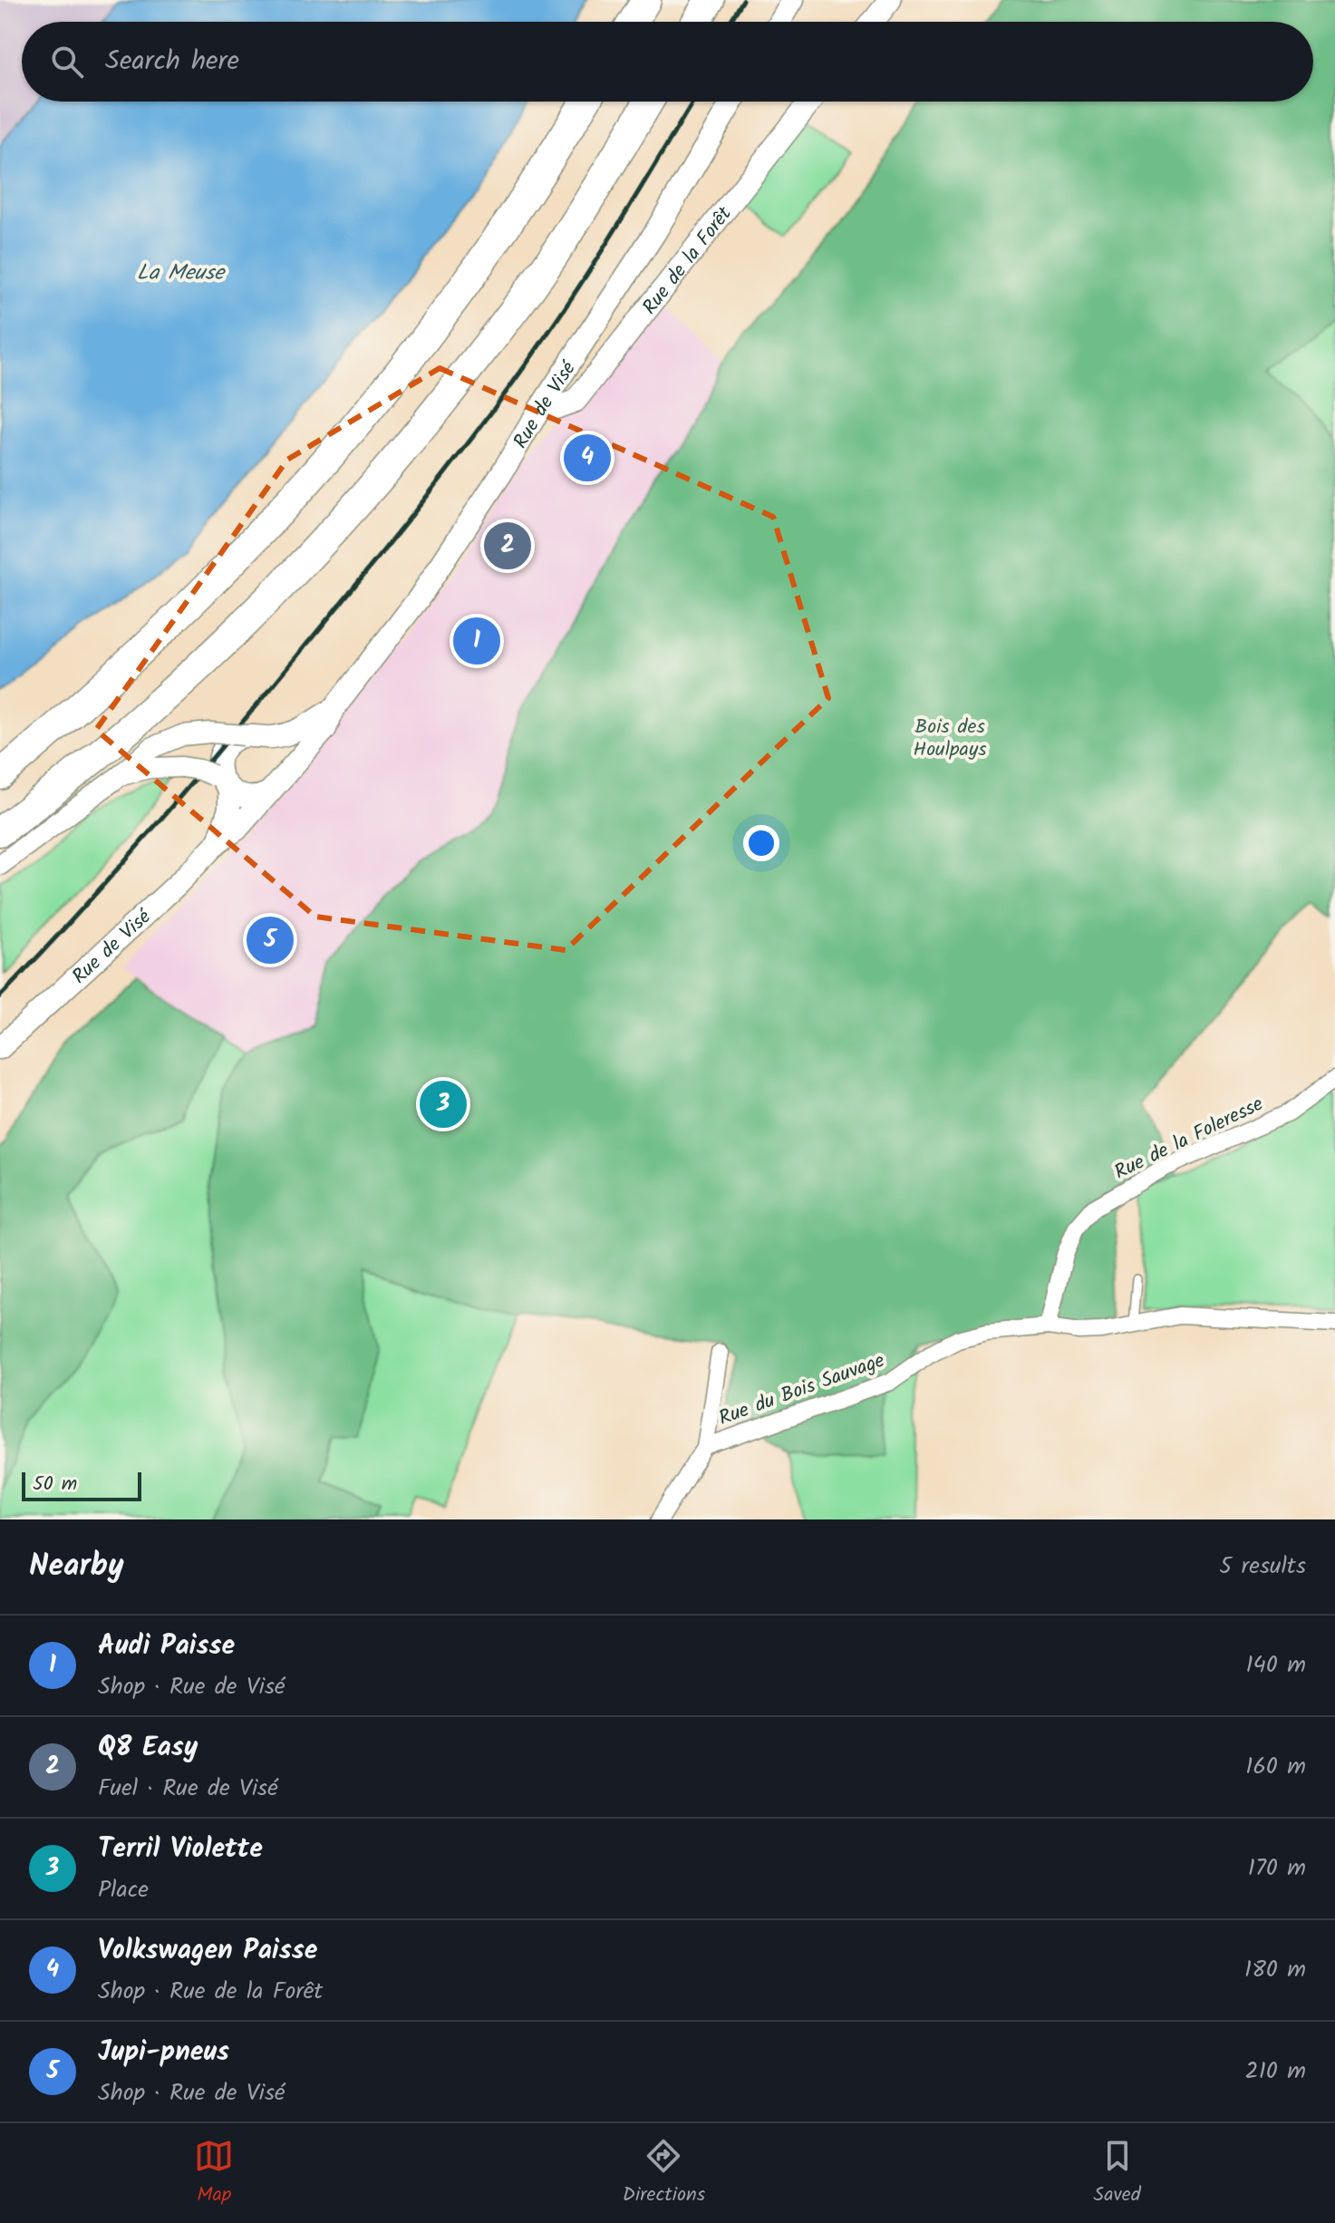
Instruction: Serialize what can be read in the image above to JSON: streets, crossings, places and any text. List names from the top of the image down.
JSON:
{
  "streets": {
    "main road": ["Rue de la Forêt", "Rue de Visé"],
    "street": ["Rue de la Foleresse", "Rue du Bois Sauvage"]
  },
  "crossings": [
    ["Rue de la Forêt", "Rue de Visé"],
    ["Rue de la Foleresse", "Rue du Bois Sauvage"]
  ],
  "water": ["La Meuse"],
  "parks": ["Bois des Houlpays"],
  "scale_bar": "50 m",
  "page": {
    "search": "Search here",
    "pins": [
      "4",
      "2",
      "1",
      "5",
      "3"
    ],
    "scale": "50 m",
    "heading": ["Nearby", "5 results"],
    "list": [
      {
        "mark": "1",
        "name": "Audi Paisse",
        "note": "Shop · Rue de Visé",
        "value": "140 m"
      },
      {
        "mark": "2",
        "name": "Q8 Easy",
        "note": "Fuel · Rue de Visé",
        "value": "160 m"
      },
      {
        "mark": "3",
        "name": "Terril Violette",
        "note": "Place",
        "value": "170 m"
      },
      {
        "mark": "4",
        "name": "Volkswagen Paisse",
        "note": "Shop · Rue de la Forêt",
        "value": "180 m"
      },
      {
        "mark": "5",
        "name": "Jupi-pneus",
        "note": "Shop · Rue de Visé",
        "value": "210 m"
      }
    ],
    "nav": ["Map", "Directions", "Saved"]
  }
}
